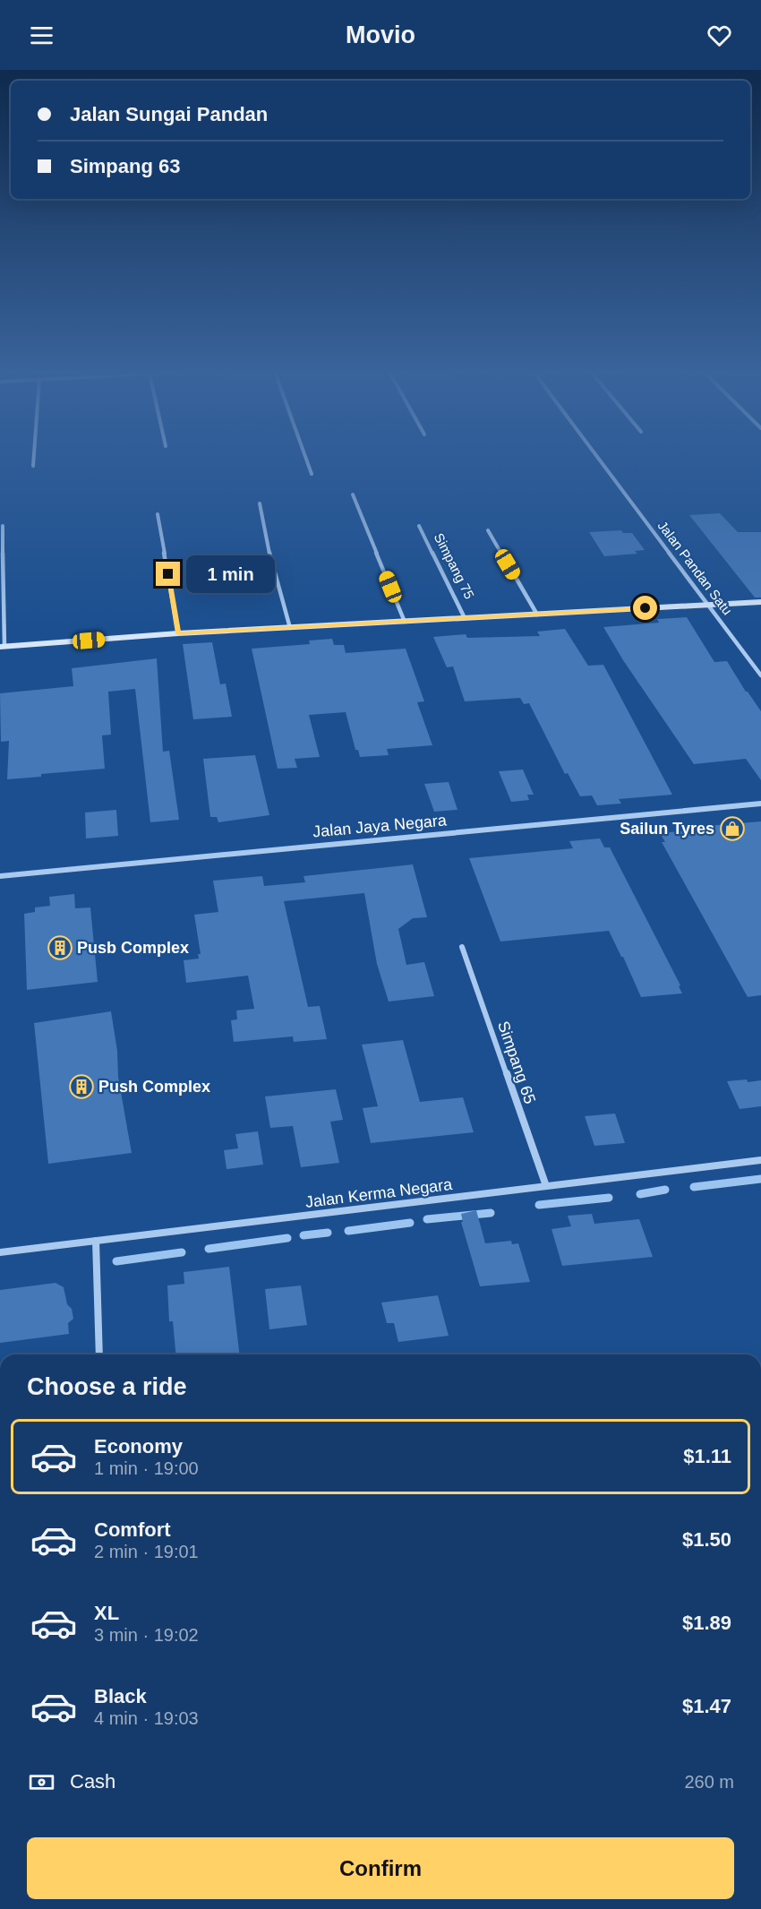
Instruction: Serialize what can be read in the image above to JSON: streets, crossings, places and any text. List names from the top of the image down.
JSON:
{
  "streets": {
    "street": [
      "Simpang 75",
      "Jalan Pandan Satu",
      "Jalan Jaya Negara",
      "Simpang 65",
      "Jalan Kerma Negara"
    ]
  },
  "crossings": [
    ["Simpang 65", "Jalan Kerma Negara"]
  ],
  "places": {
    "shop": ["Sailun Tyres"],
    "building": ["Pusb Complex", "Push Complex"]
  },
  "page": {
    "header": "Movio",
    "banner": ["Jalan Sungai Pandan", "Simpang 63"],
    "bubble": "1 min",
    "heading": "Choose a ride",
    "list": [
      {
        "name": "Economy",
        "note": "1 min · 19:00",
        "value": "$1.11"
      },
      {
        "name": "Comfort",
        "note": "2 min · 19:01",
        "value": "$1.50"
      },
      {
        "name": "XL",
        "note": "3 min · 19:02",
        "value": "$1.89"
      },
      {
        "name": "Black",
        "note": "4 min · 19:03",
        "value": "$1.47"
      }
    ],
    "pay": ["Cash", "260 m"],
    "buttons": "Confirm"
  }
}
